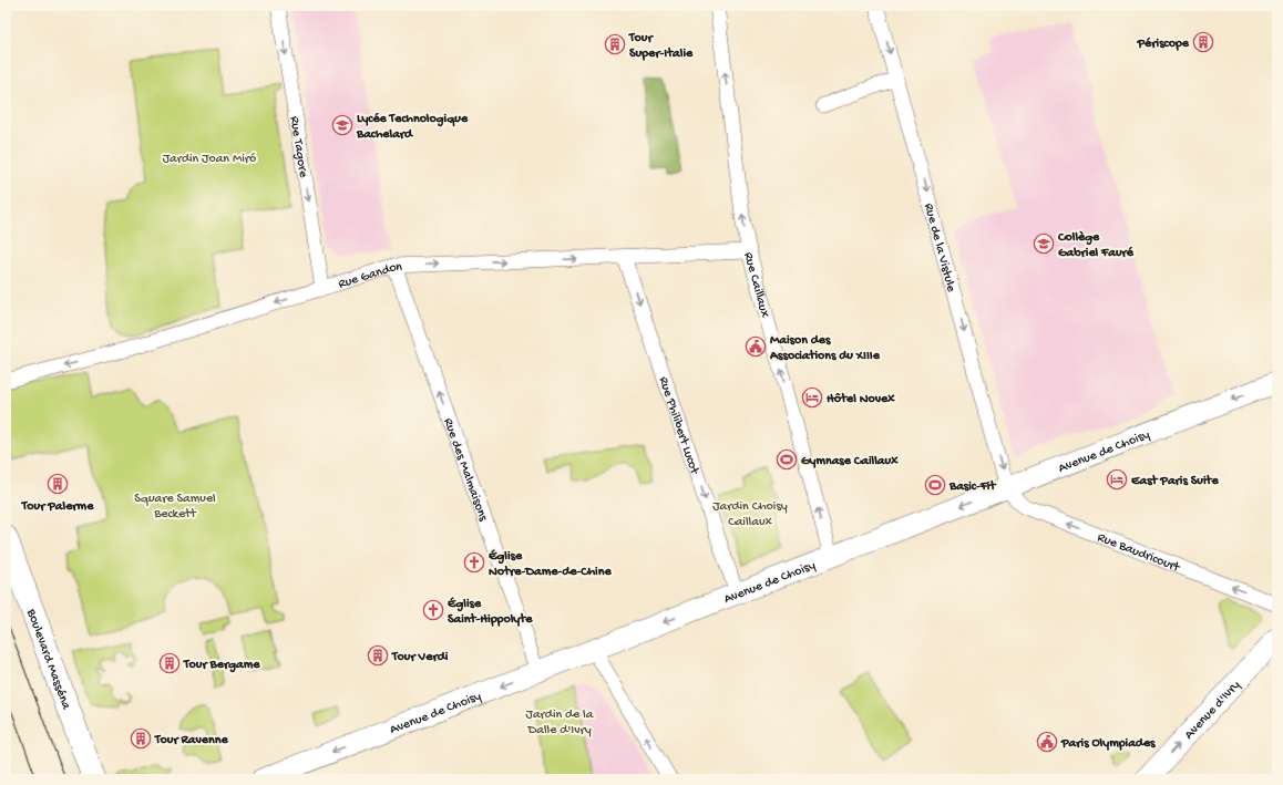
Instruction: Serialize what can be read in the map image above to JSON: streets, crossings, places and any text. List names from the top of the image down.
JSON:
{
  "streets": {
    "main road": ["Avenue de Choisy", "Boulevard Masséna", "Avenue d'Ivry"],
    "street": [
      "Rue Tagore",
      "Rue de la Vistule",
      "Rue Gandon",
      "Rue Caillaux",
      "Rue Philibert Lucot",
      "Rue des Malmaisons",
      "Rue Baudricourt"
    ]
  },
  "crossings": [
    ["Rue Tagore", "Rue Gandon"],
    ["Rue de la Vistule", "Avenue de Choisy"],
    ["Rue de la Vistule", "Rue Baudricourt"],
    ["Rue Gandon", "Rue Caillaux"],
    ["Rue Gandon", "Rue Philibert Lucot"],
    ["Rue Gandon", "Rue des Malmaisons"],
    ["Rue Caillaux", "Avenue de Choisy"],
    ["Rue Philibert Lucot", "Avenue de Choisy"],
    ["Avenue de Choisy", "Rue des Malmaisons"],
    ["Avenue de Choisy", "Rue Baudricourt"]
  ],
  "one_way": [
    "Rue Tagore",
    "Rue de la Vistule",
    "Rue Caillaux",
    "Rue Philibert Lucot",
    "Avenue de Choisy",
    "Rue des Malmaisons",
    "Rue Baudricourt",
    "Avenue d'Ivry"
  ],
  "parks": [
    "Jardin Joan Miró",
    "Square Samuel Beckett",
    "Jardin Choisy Caillaux",
    "Jardin de la Dalle d'Ivry"
  ],
  "places": {
    "building": [
      "Périscope",
      "Tour Super-Italie",
      "Tour Palerme",
      "Tour Verdi",
      "Tour Bergame",
      "Tour Ravenne"
    ],
    "school or university": ["Lycée Technologique Bachelard", "Collège Gabriel Fauré"],
    "public building": ["Maison des Associations du XIIIe", "Paris Olympiades"],
    "hotel": ["Hôtel Novex", "East Paris Suite"],
    "sports": ["Gymnase Caillaux", "Basic-Fit"],
    "church": ["Église Notre-Dame-de-Chine", "Église Saint-Hippolyte"]
  }
}
